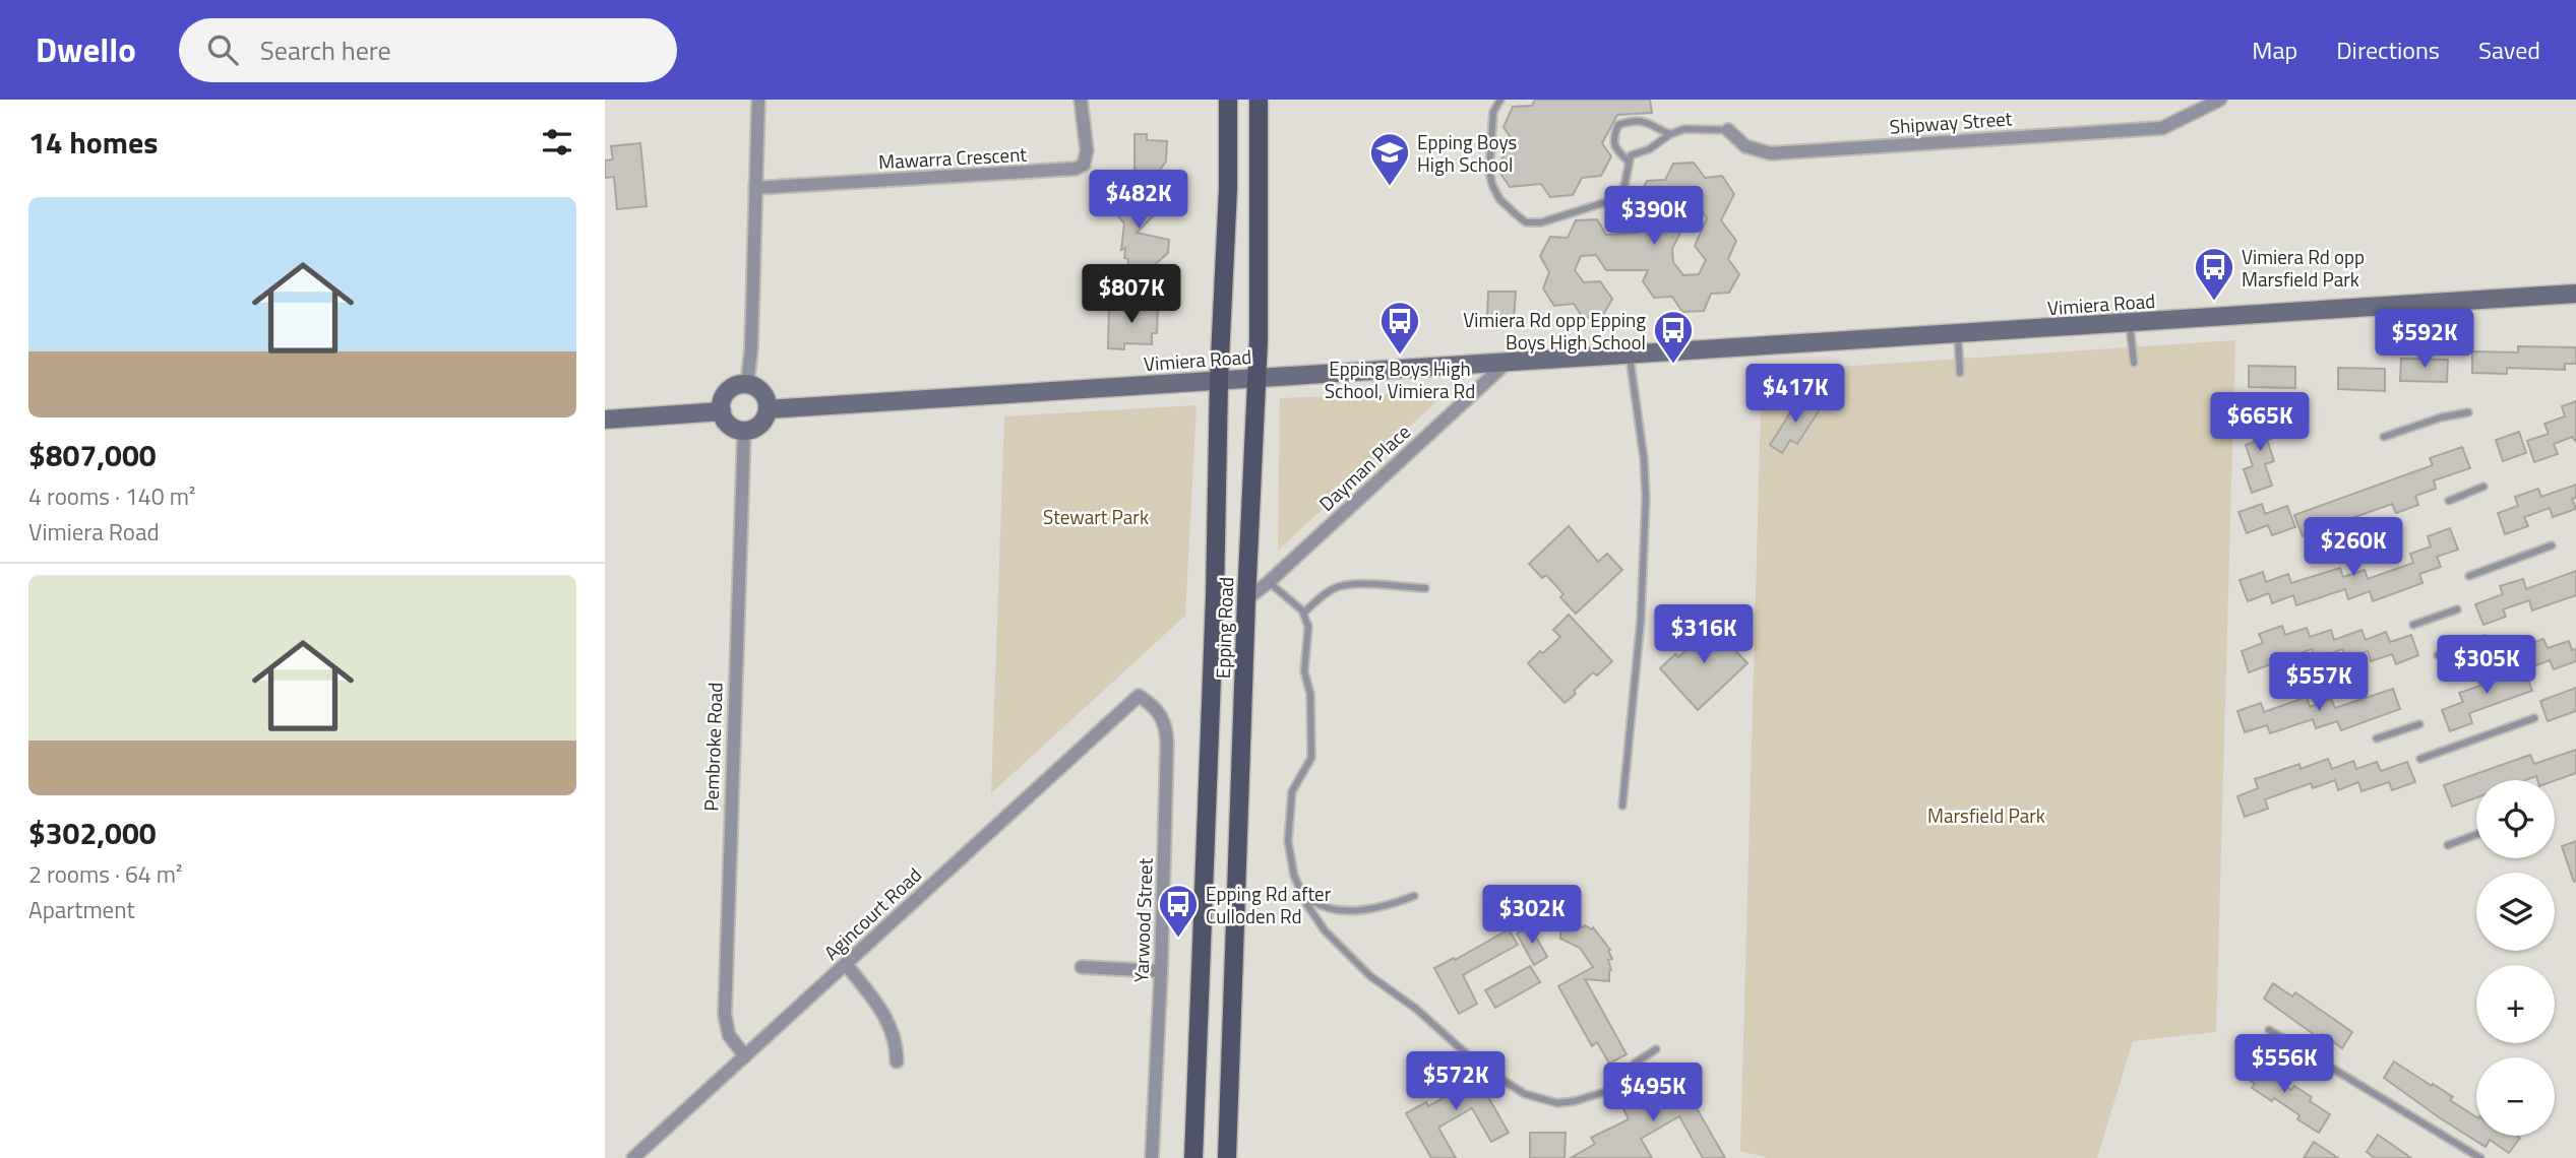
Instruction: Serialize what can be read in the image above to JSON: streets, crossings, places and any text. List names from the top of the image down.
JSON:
{
  "streets": {
    "main road": ["Epping Road"],
    "street": [
      "Shipway Street",
      "Mawarra Crescent",
      "Vimiera Road",
      "Dayman Place",
      "Pembroke Road",
      "Agincourt Road",
      "Yarwood Street"
    ]
  },
  "crossings": [
    ["Vimiera Road", "Dayman Place"],
    ["Vimiera Road", "Epping Road"],
    ["Vimiera Road", "Pembroke Road"],
    ["Dayman Place", "Epping Road"],
    ["Pembroke Road", "Agincourt Road"],
    ["Agincourt Road", "Yarwood Street"]
  ],
  "parks": ["Stewart Park", "Marsfield Park"],
  "places": {
    "school or university": ["Epping Boys High School"],
    "bus stop": [
      "Vimiera Rd opp Marsfield Park",
      "Epping Boys High School, Vimiera Rd",
      "Vimiera Rd opp Epping Boys High School",
      "Epping Rd after Culloden Rd"
    ]
  },
  "page": {
    "header": "Dwello",
    "search": "Search here",
    "nav": ["Map", "Directions", "Saved"],
    "heading": "14 homes",
    "price": [
      "$482K",
      "$390K",
      "$807K",
      "$592K",
      "$417K",
      "$665K",
      "$260K",
      "$316K",
      "$305K",
      "$557K",
      "$302K",
      "$556K",
      "$572K",
      "$495K"
    ],
    "list": [
      {
        "name": "$807,000",
        "note": "4 rooms · 140 m² · Vimiera Road"
      },
      {
        "name": "$302,000",
        "note": "2 rooms · 64 m² · Apartment"
      }
    ],
    "map_buttons": ["+", "−"]
  }
}
